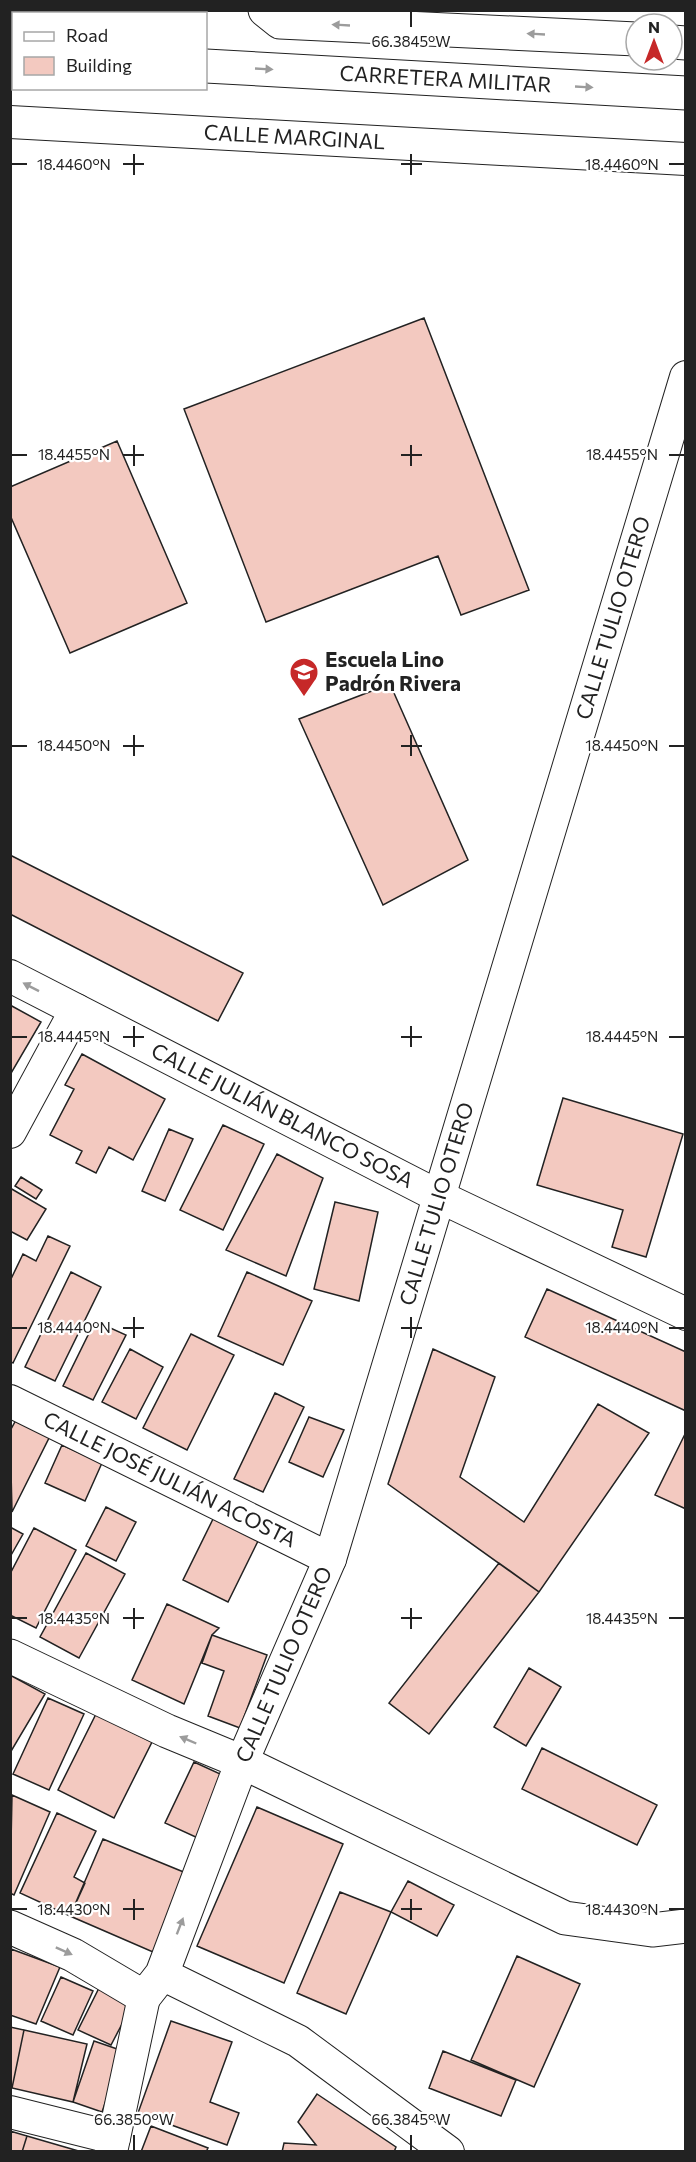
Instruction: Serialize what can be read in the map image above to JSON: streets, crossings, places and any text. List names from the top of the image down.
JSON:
{
  "streets": {
    "street": [
      "CARRETERA MILITAR",
      "CALLE MARGINAL",
      "CALLE TULIO OTERO",
      "CALLE JULIÁN BLANCO SOSA",
      "CALLE JOSÉ JULIÁN ACOSTA"
    ]
  },
  "crossings": [
    ["CALLE TULIO OTERO", "CALLE JULIÁN BLANCO SOSA"],
    ["CALLE TULIO OTERO", "CALLE JOSÉ JULIÁN ACOSTA"]
  ],
  "places": {
    "school or university": ["Escuela Lino Padrón Rivera"]
  },
  "legend": ["Road", "Building"],
  "north": "top",
  "coordinates": [
    "66.3845°W",
    "18.4460°N",
    "18.4455°N",
    "18.4450°N",
    "18.4445°N",
    "18.4440°N",
    "18.4435°N",
    "18.4430°N",
    "66.3850°W"
  ]
}
